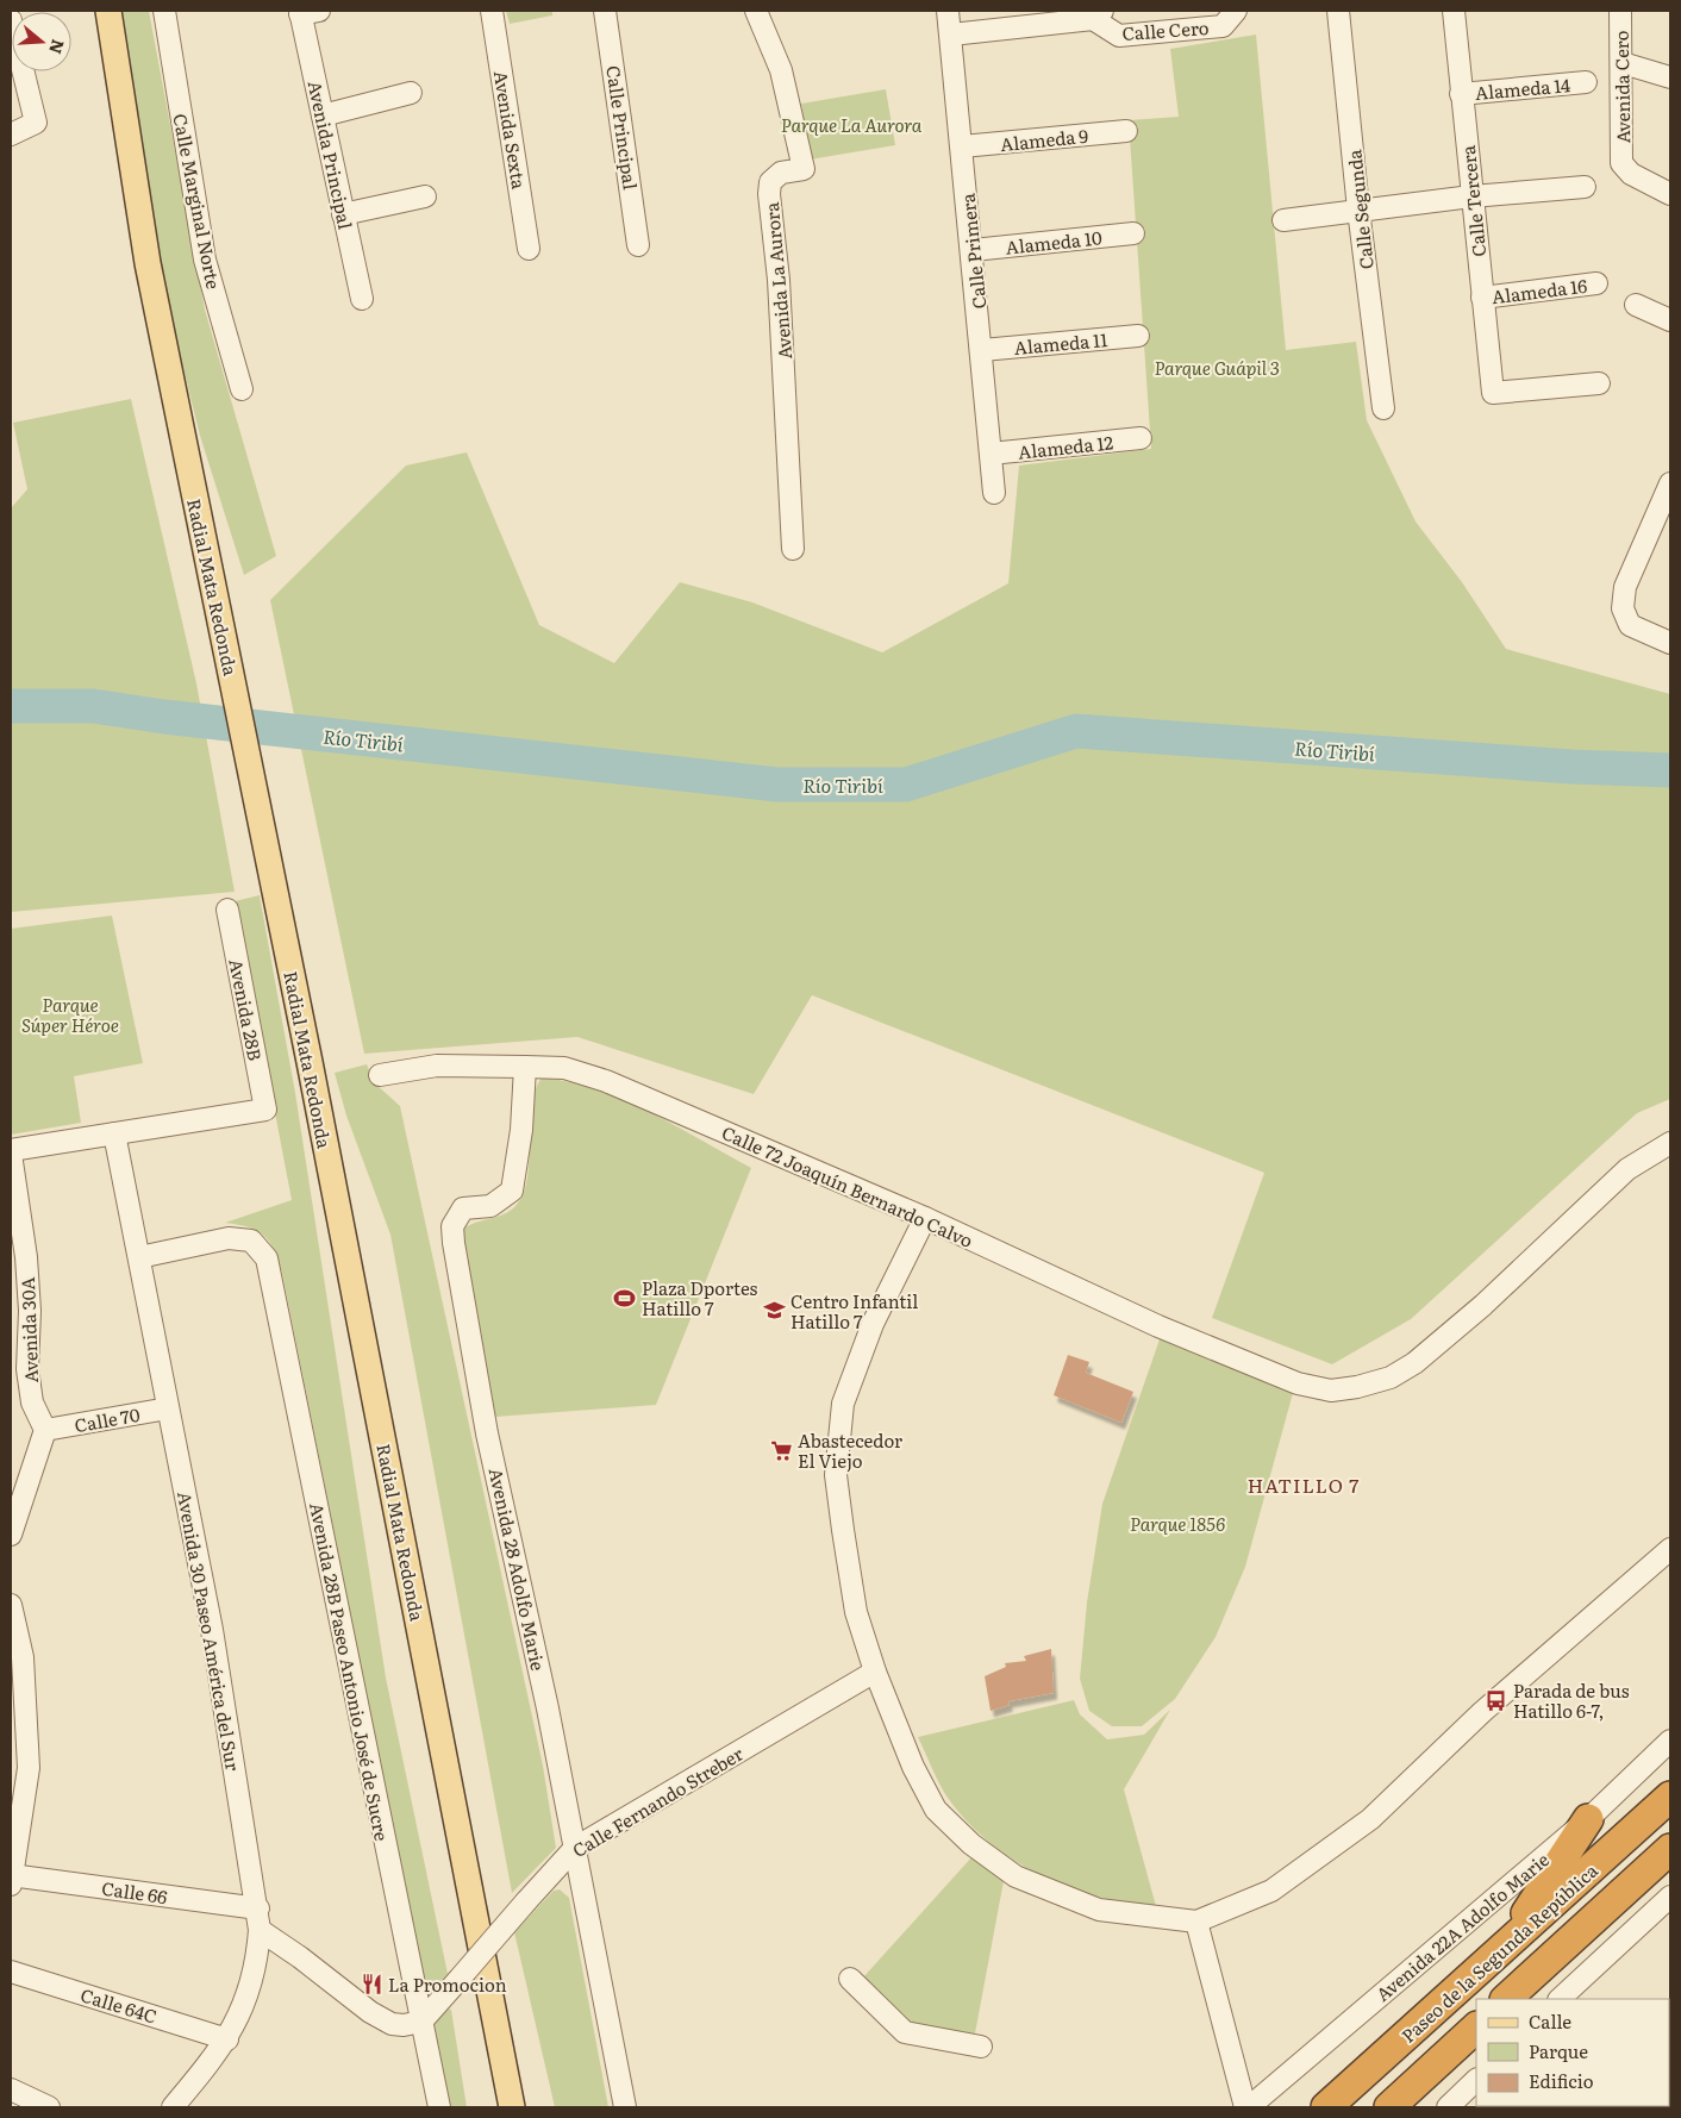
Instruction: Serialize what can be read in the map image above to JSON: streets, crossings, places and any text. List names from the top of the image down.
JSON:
{
  "streets": {
    "highway": ["Paseo de la Segunda República"],
    "main road": ["Radial Mata Redonda"],
    "street": [
      "Calle Cero",
      "Avenida Cero",
      "Alameda 14",
      "Calle Principal",
      "Avenida Sexta",
      "Alameda 9",
      "Avenida Principal",
      "Calle Marginal Norte",
      "Calle Tercera",
      "Calle Segunda",
      "Alameda 10",
      "Calle Primera",
      "Avenida La Aurora",
      "Alameda 16",
      "Alameda 11",
      "Alameda 12",
      "Avenida 28B",
      "Calle 72 Joaquín Bernardo Calvo",
      "Avenida 30A",
      "Calle 70",
      "Avenida 28 Adolfo Marie",
      "Avenida 30 Paseo América del Sur",
      "Avenida 28B Paseo Antonio José de Sucre",
      "Calle Fernando Streber",
      "Calle 66",
      "Avenida 22A Adolfo Marie",
      "Calle 64C"
    ]
  },
  "crossings": [
    ["Calle Cero", "Calle Primera"],
    ["Alameda 14", "Calle Tercera"],
    ["Alameda 9", "Calle Primera"],
    ["Calle Tercera", "Alameda 16"],
    ["Alameda 10", "Calle Primera"],
    ["Calle Primera", "Alameda 11"],
    ["Calle Primera", "Alameda 12"],
    ["Avenida 28B", "Avenida 30 Paseo América del Sur"],
    ["Calle 72 Joaquín Bernardo Calvo", "Avenida 28 Adolfo Marie"],
    ["Avenida 30A", "Calle 70"],
    ["Calle 70", "Avenida 30 Paseo América del Sur"],
    ["Avenida 28 Adolfo Marie", "Calle Fernando Streber"],
    ["Avenida 30 Paseo América del Sur", "Avenida 28B Paseo Antonio José de Sucre"],
    ["Avenida 30 Paseo América del Sur", "Calle 66"],
    ["Avenida 30 Paseo América del Sur", "Calle 64C"],
    ["Avenida 28B Paseo Antonio José de Sucre", "Calle Fernando Streber"]
  ],
  "districts": ["HATILLO 7"],
  "water": ["Río Tiribí"],
  "parks": [
    "Parque La Aurora",
    "Parque Guápil 3",
    "Parque Súper Héroe",
    "Parque 1856"
  ],
  "places": {
    "sports": ["Plaza Dportes Hatillo 7"],
    "school or university": ["Centro Infantil Hatillo 7"],
    "supermarket": ["Abastecedor El Viejo"],
    "bus stop": ["Parada de bus Hatillo 6-7,"],
    "restaurant": ["La Promocion"]
  },
  "legend": ["Calle", "Parque", "Edificio"],
  "north": "right"
}
